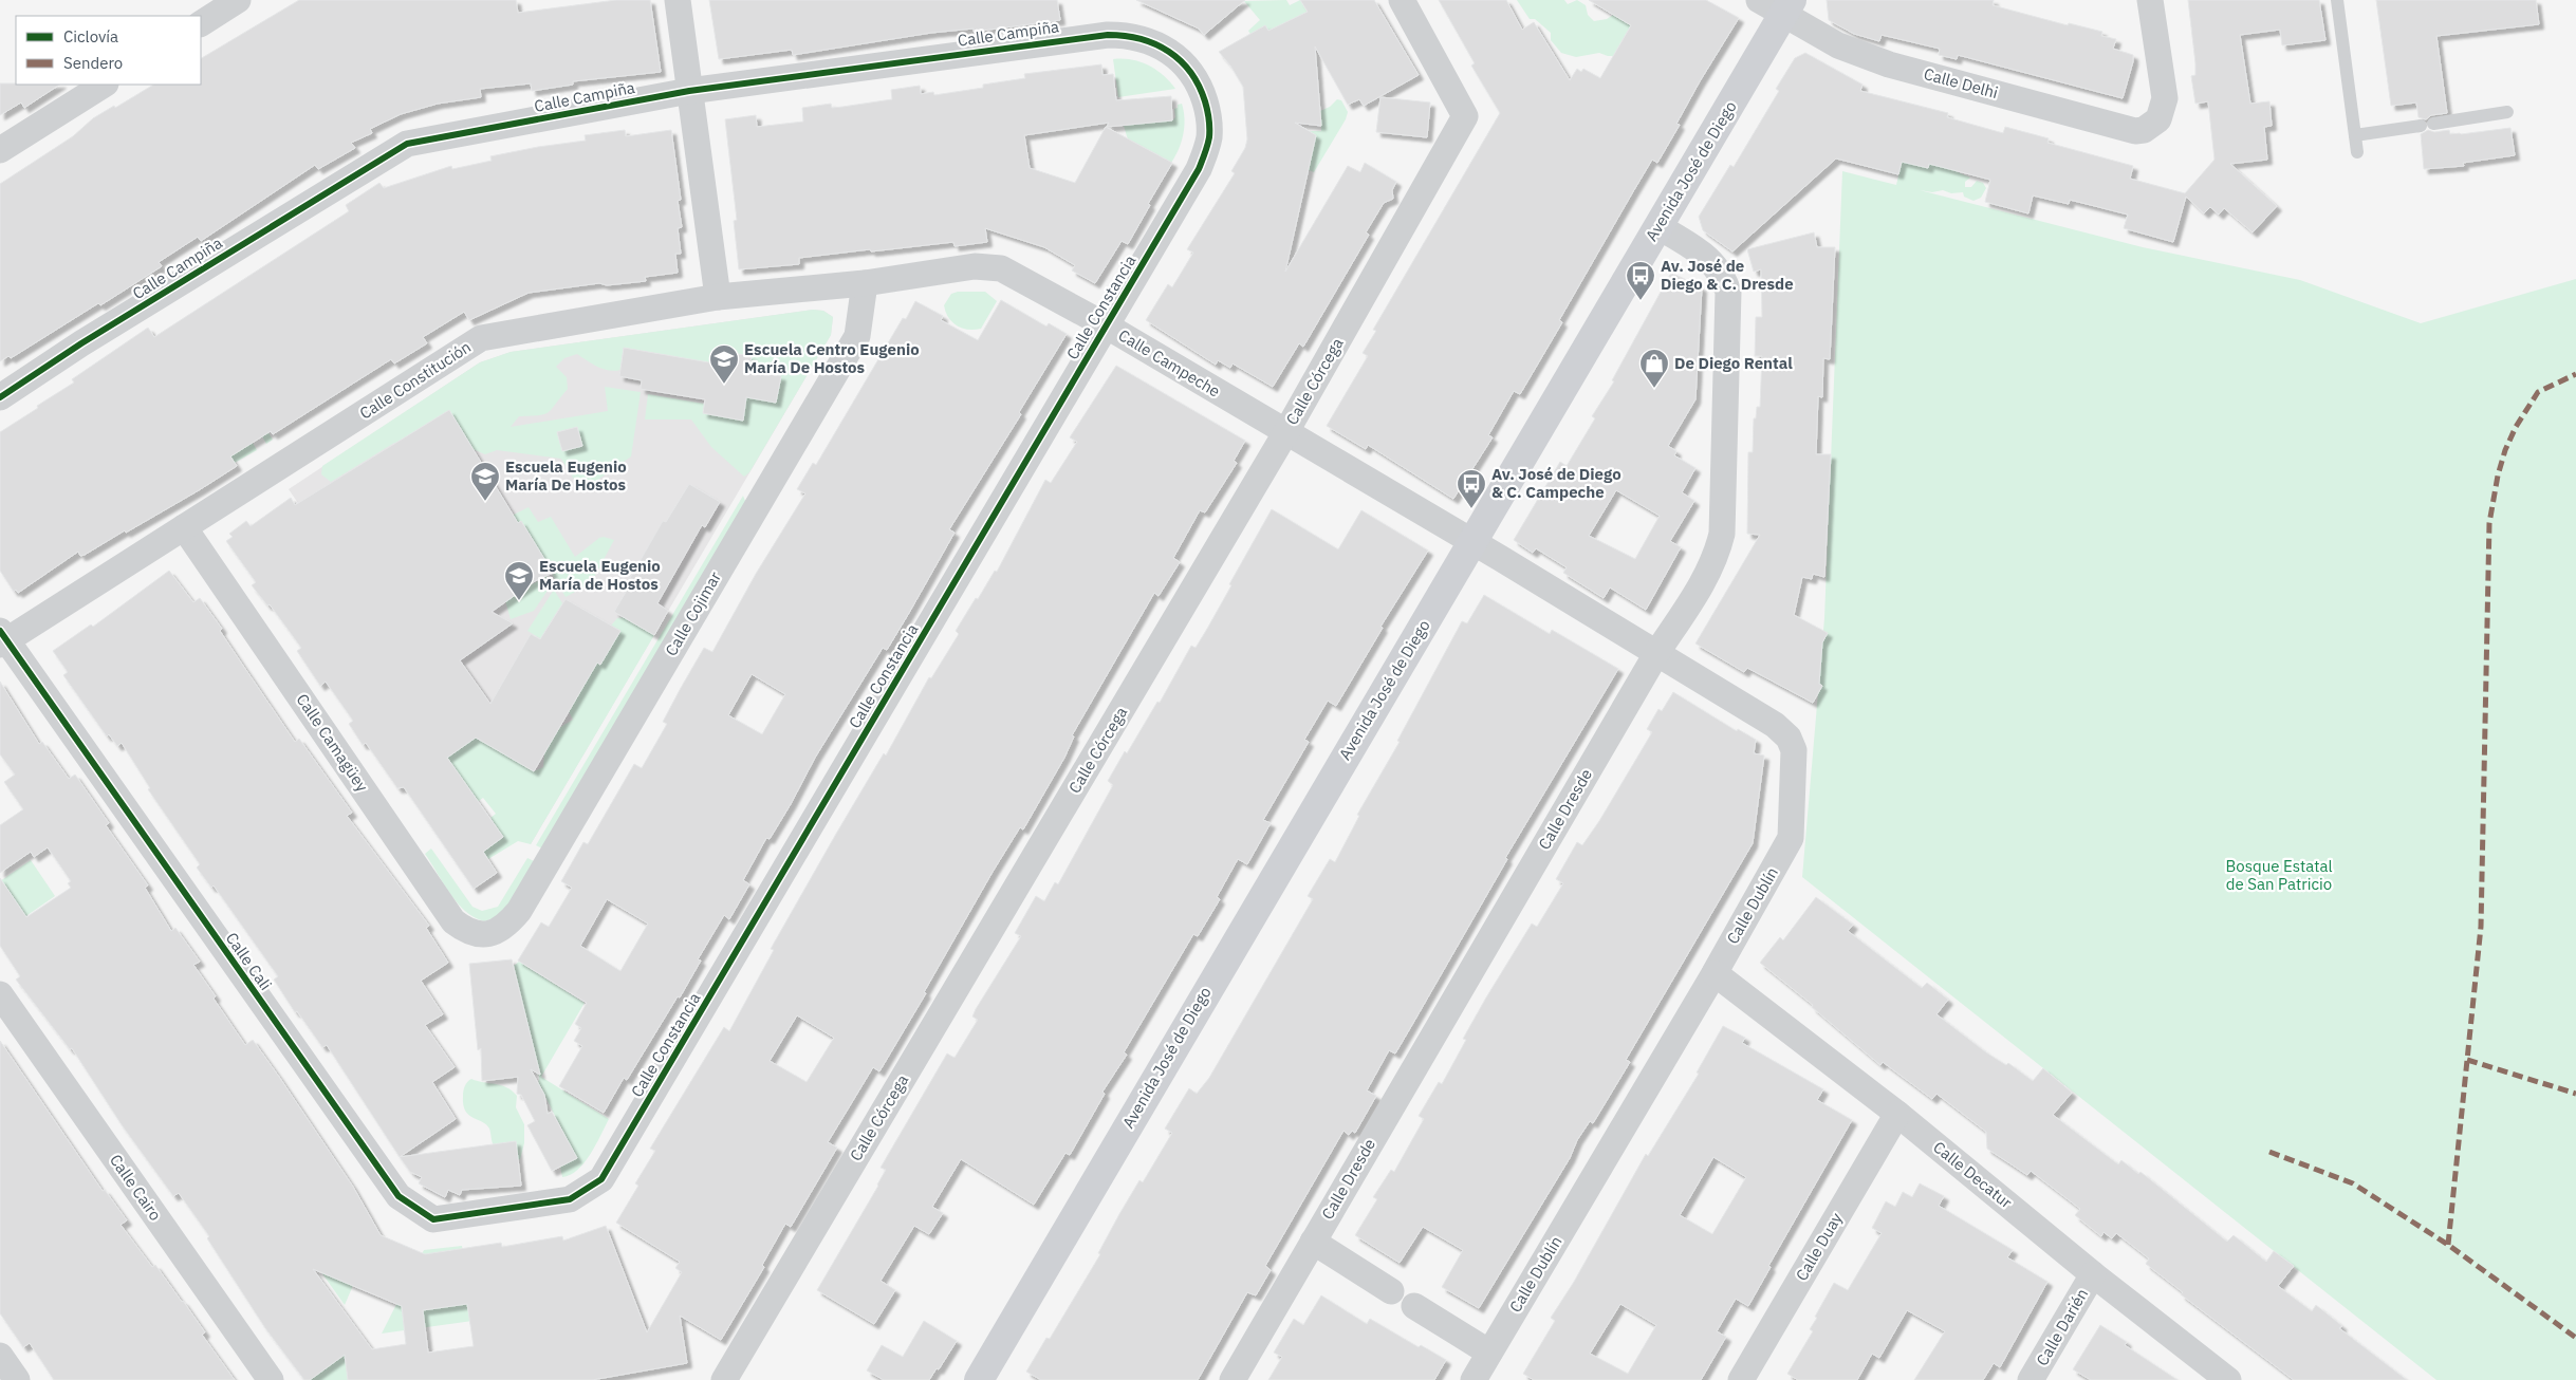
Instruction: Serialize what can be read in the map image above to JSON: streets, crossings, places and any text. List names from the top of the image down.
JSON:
{
  "streets": {
    "main road": ["Avenida José de Diego"],
    "street": [
      "Calle Campiña",
      "Calle Delhi",
      "Calle Constancia",
      "Calle Campeche",
      "Calle Constitución",
      "Calle Córcega",
      "Calle Cojimar",
      "Calle Camagüey",
      "Calle Dresde",
      "Calle Dublín",
      "Calle Cali",
      "Calle Decatur",
      "Calle Cairo",
      "Calle Duay",
      "Calle Darién"
    ]
  },
  "crossings": [
    ["Calle Campiña", "Calle Constancia"],
    ["Calle Delhi", "Avenida José de Diego"],
    ["Avenida José de Diego", "Calle Campeche"],
    ["Avenida José de Diego", "Calle Dresde"],
    ["Avenida José de Diego", "Calle Dublín"],
    ["Calle Constancia", "Calle Campeche"],
    ["Calle Constancia", "Calle Cali"],
    ["Calle Campeche", "Calle Constitución"],
    ["Calle Campeche", "Calle Córcega"],
    ["Calle Campeche", "Calle Cojimar"],
    ["Calle Campeche", "Calle Dublín"],
    ["Calle Constitución", "Calle Camagüey"],
    ["Calle Constitución", "Calle Cali"],
    ["Calle Cojimar", "Calle Camagüey"],
    ["Calle Dresde", "Calle Dublín"],
    ["Calle Dublín", "Calle Decatur"],
    ["Calle Decatur", "Calle Duay"],
    ["Calle Decatur", "Calle Darién"]
  ],
  "parks": ["Bosque Estatal de San Patricio"],
  "places": {
    "bus stop": ["Av. José de Diego & C. Dresde", "Av. José de Diego & C. Campeche"],
    "school or university": ["Escuela Centro Eugenio María De Hostos", "Escuela Eugenio María De Hostos", "Escuela Eugenio María de Hostos"],
    "shop": ["De Diego Rental"]
  },
  "legend": ["Ciclovía", "Sendero"]
}
